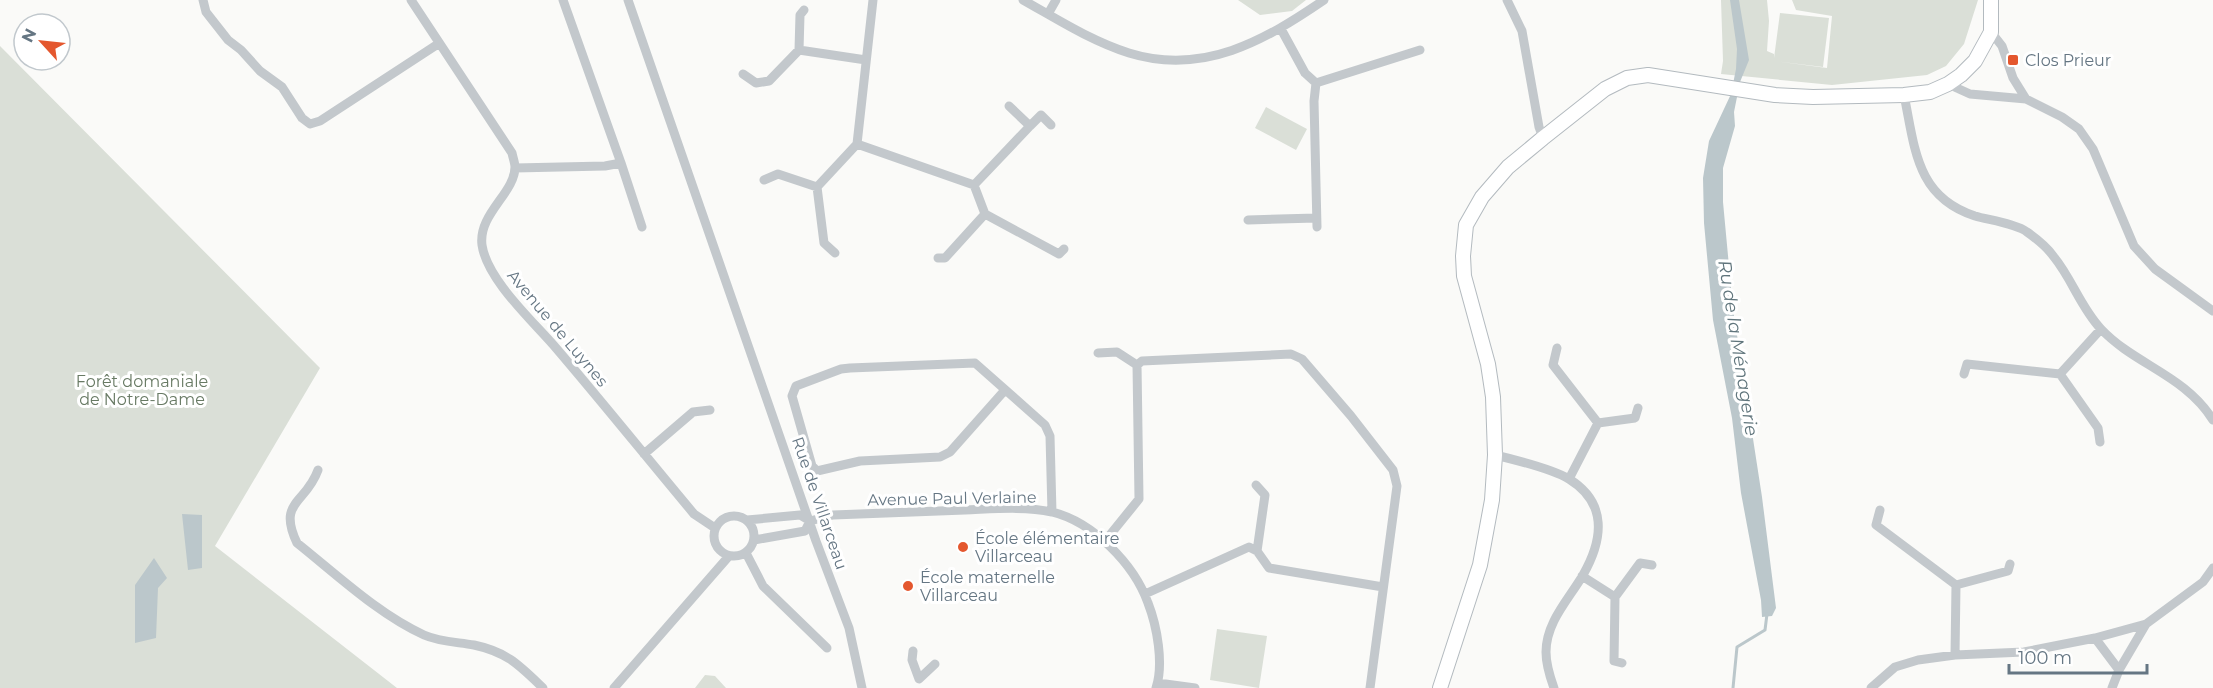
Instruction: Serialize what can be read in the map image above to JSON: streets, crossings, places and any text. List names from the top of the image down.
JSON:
{
  "streets": {
    "street": ["Avenue de Luynes", "Avenue Paul Verlaine", "Rue de Villarceau"]
  },
  "crossings": [
    ["Avenue Paul Verlaine", "Rue de Villarceau"]
  ],
  "water": ["Ru de la Ménagerie"],
  "parks": ["Forêt domaniale de Notre-Dame"],
  "places": {
    "transit": ["Clos Prieur"],
    "other": ["École élémentaire Villarceau", "École maternelle Villarceau"]
  },
  "scale_bar": "100 m",
  "north": "top left"
}
